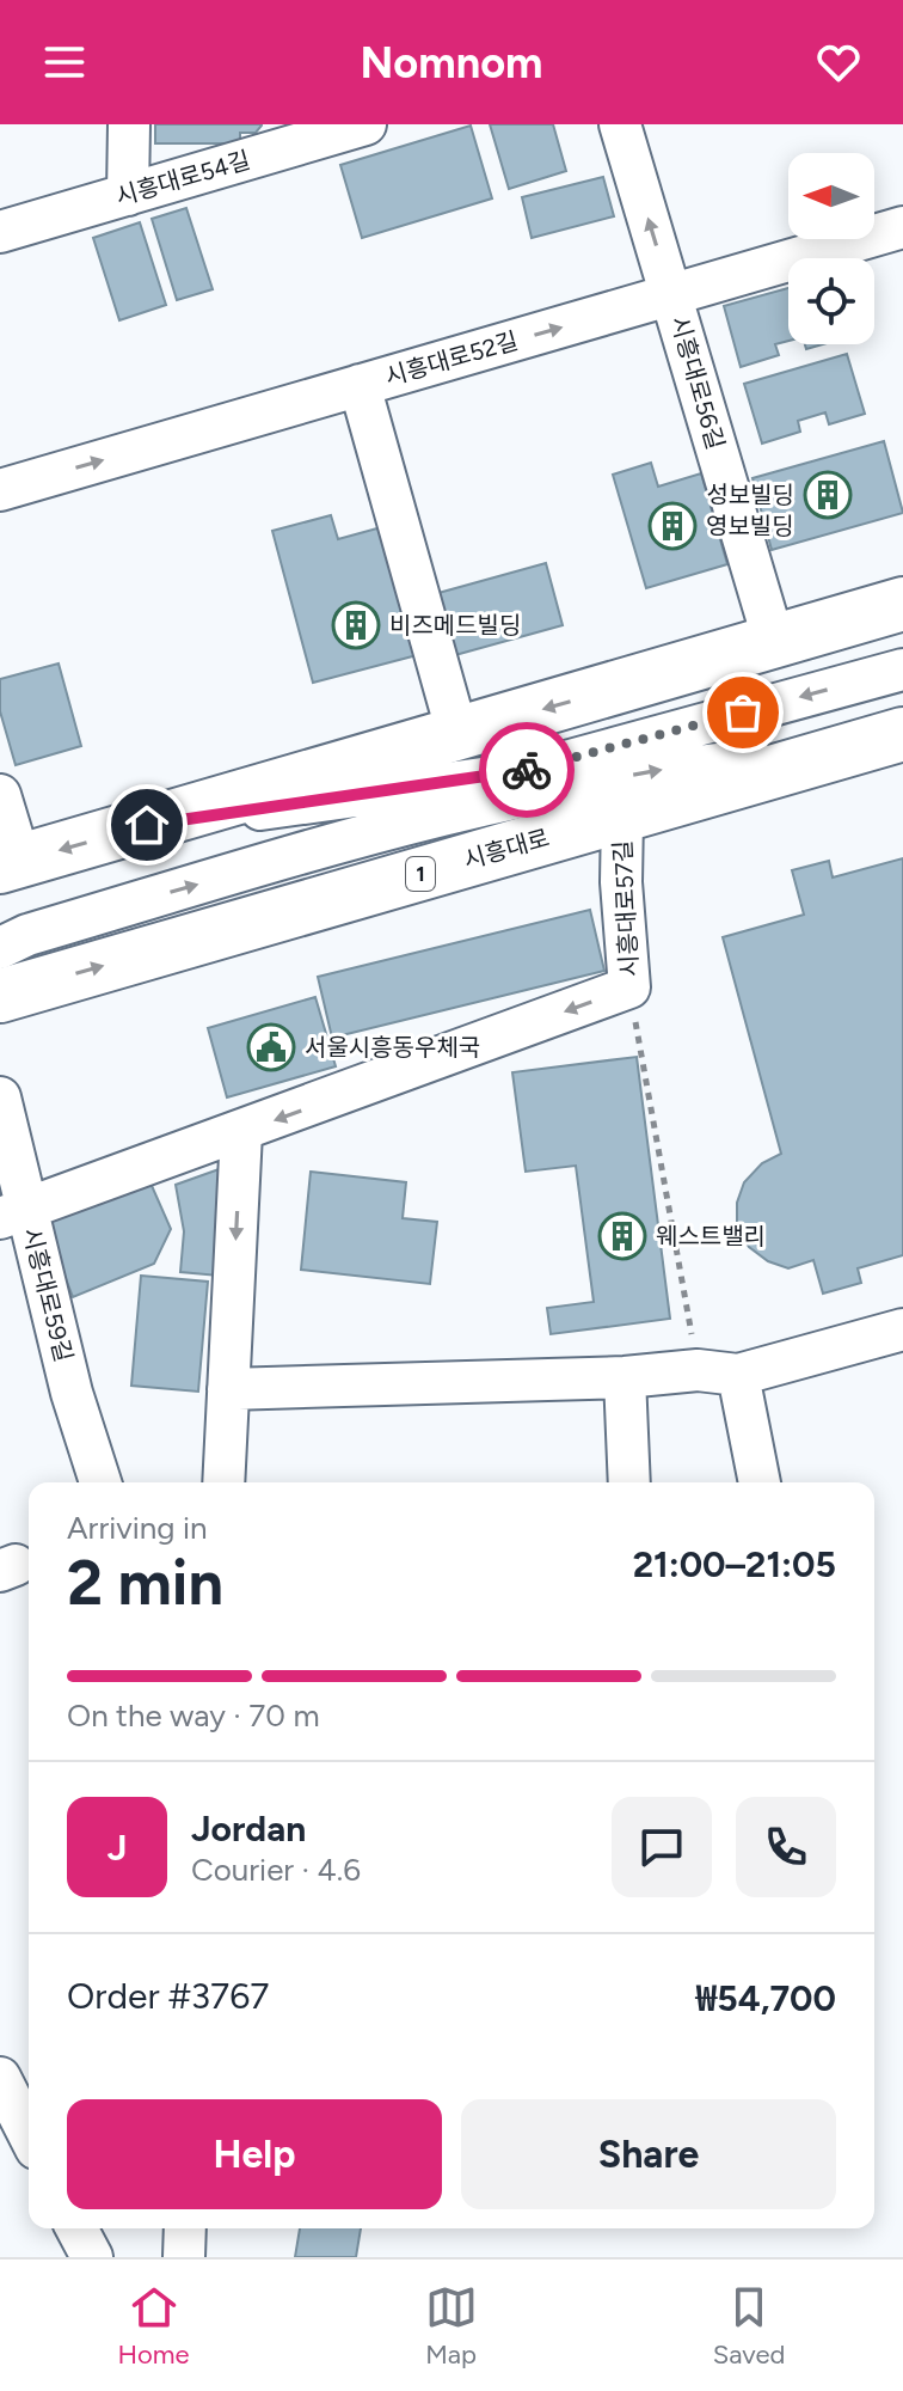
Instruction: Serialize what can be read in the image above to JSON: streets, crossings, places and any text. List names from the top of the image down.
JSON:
{
  "streets": {
    "main road": ["시흥대로", "1"],
    "street": [
      "시흥대로54길",
      "시흥대로52길",
      "시흥대로56길",
      "시흥대로57길",
      "시흥대로59길"
    ]
  },
  "crossings": [
    ["시흥대로52길", "시흥대로56길"],
    ["시흥대로", "시흥대로57길"],
    ["시흥대로57길", "시흥대로59길"]
  ],
  "one_way": ["시흥대로52길"],
  "places": {
    "building": [
      "성보빌딩",
      "영보빌딩",
      "비즈메드빌딩",
      "웨스트밸리"
    ],
    "public building": ["서울시흥동우체국"]
  },
  "north": "left",
  "page": {
    "header": "Nomnom",
    "heading": ["2 min", "Arriving in", "21:00–21:05"],
    "panel": [
      "Jordan",
      "Courier · 4.6",
      "Order #3767",
      "₩54,700"
    ],
    "bar": "On the way · 70 m",
    "round": "J",
    "buttons": ["Help", "Share"],
    "tabs": ["Home", "Map", "Saved"]
  }
}
